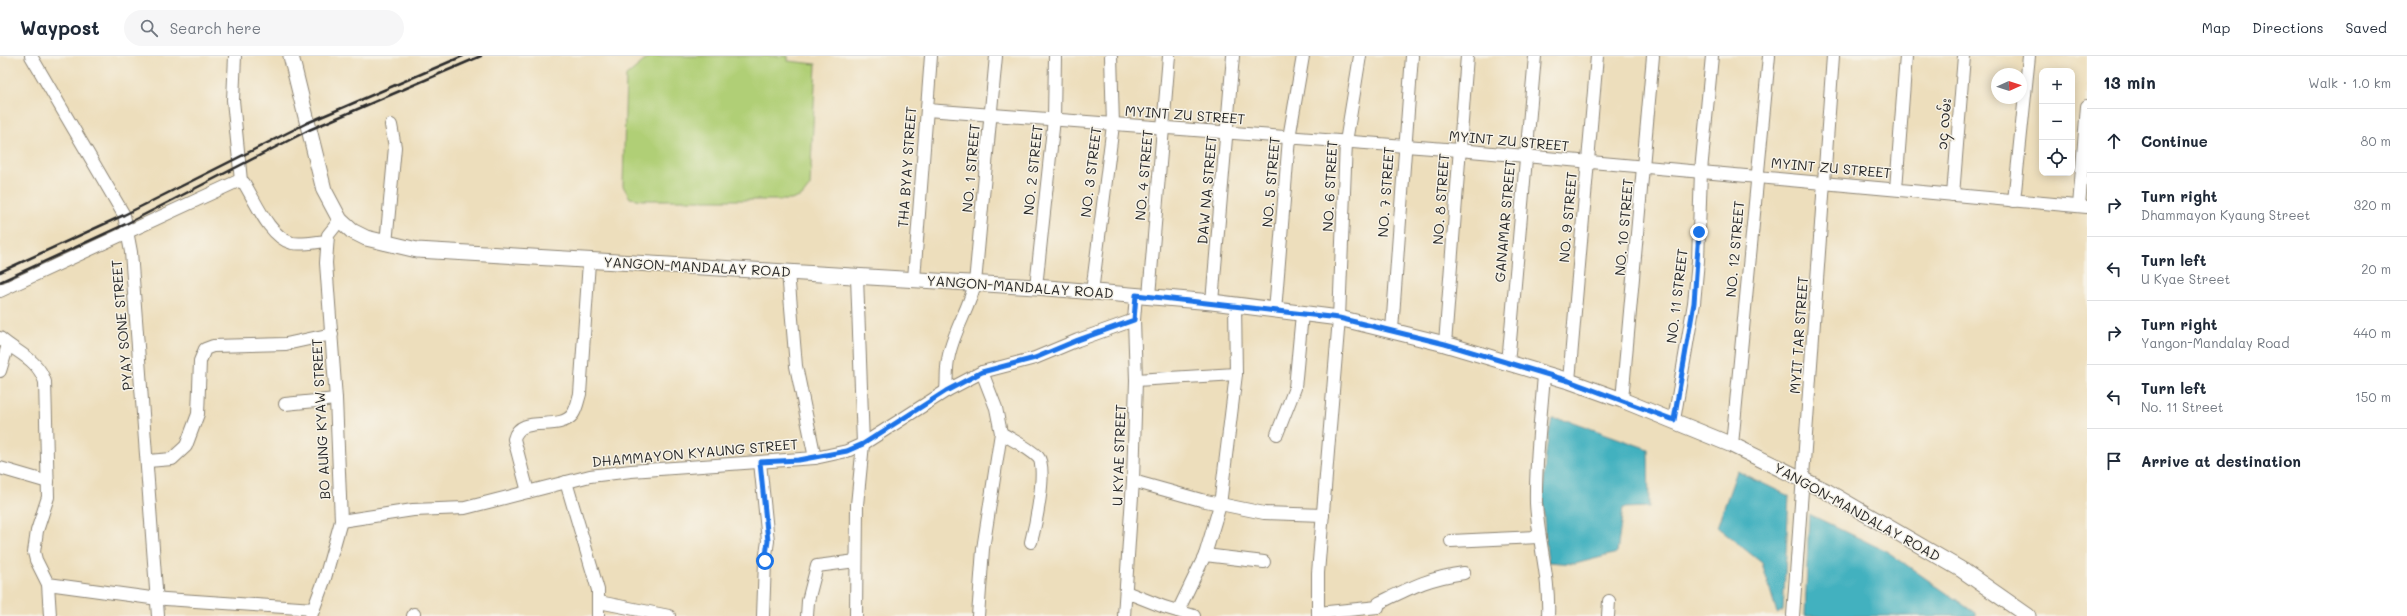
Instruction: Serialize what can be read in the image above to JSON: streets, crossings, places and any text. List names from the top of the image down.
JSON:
{
  "streets": {
    "main road": ["YANGON-MANDALAY ROAD"],
    "street": [
      "MYINT ZU STREET",
      "၁၄ လမ်း",
      "THA BYAY STREET",
      "NO. 1 STREET",
      "NO. 2 STREET",
      "NO. 3 STREET",
      "NO. 4 STREET",
      "NO. 5 STREET",
      "NO. 6 STREET",
      "DAW NA STREET",
      "NO. 7 STREET",
      "NO. 8 STREET",
      "NO. 9 STREET",
      "GANAMAR STREET",
      "NO. 10 STREET",
      "NO. 12 STREET",
      "NO. 11 STREET",
      "PYAY SONE STREET",
      "MYIT TAR STREET",
      "BO AUNG KYAW STREET",
      "DHAMMAYON KYAUNG STREET",
      "U KYAE STREET"
    ]
  },
  "crossings": [
    ["MYINT ZU STREET", "၁၄ လမ်း"],
    ["MYINT ZU STREET", "THA BYAY STREET"],
    ["MYINT ZU STREET", "NO. 1 STREET"],
    ["MYINT ZU STREET", "NO. 2 STREET"],
    ["MYINT ZU STREET", "NO. 3 STREET"],
    ["MYINT ZU STREET", "NO. 4 STREET"],
    ["MYINT ZU STREET", "NO. 5 STREET"],
    ["MYINT ZU STREET", "NO. 6 STREET"],
    ["MYINT ZU STREET", "DAW NA STREET"],
    ["MYINT ZU STREET", "NO. 7 STREET"],
    ["MYINT ZU STREET", "NO. 8 STREET"],
    ["MYINT ZU STREET", "NO. 9 STREET"],
    ["MYINT ZU STREET", "GANAMAR STREET"],
    ["MYINT ZU STREET", "NO. 10 STREET"],
    ["MYINT ZU STREET", "NO. 12 STREET"],
    ["MYINT ZU STREET", "NO. 11 STREET"],
    ["MYINT ZU STREET", "MYIT TAR STREET"],
    ["THA BYAY STREET", "YANGON-MANDALAY ROAD"],
    ["NO. 1 STREET", "YANGON-MANDALAY ROAD"],
    ["NO. 1 STREET", "DHAMMAYON KYAUNG STREET"],
    ["NO. 2 STREET", "YANGON-MANDALAY ROAD"],
    ["NO. 3 STREET", "YANGON-MANDALAY ROAD"],
    ["NO. 4 STREET", "YANGON-MANDALAY ROAD"],
    ["NO. 4 STREET", "U KYAE STREET"],
    ["NO. 5 STREET", "YANGON-MANDALAY ROAD"],
    ["NO. 6 STREET", "YANGON-MANDALAY ROAD"],
    ["DAW NA STREET", "YANGON-MANDALAY ROAD"],
    ["NO. 7 STREET", "YANGON-MANDALAY ROAD"],
    ["NO. 8 STREET", "YANGON-MANDALAY ROAD"],
    ["NO. 9 STREET", "YANGON-MANDALAY ROAD"],
    ["GANAMAR STREET", "YANGON-MANDALAY ROAD"],
    ["NO. 10 STREET", "YANGON-MANDALAY ROAD"],
    ["NO. 12 STREET", "YANGON-MANDALAY ROAD"],
    ["YANGON-MANDALAY ROAD", "NO. 11 STREET"],
    ["YANGON-MANDALAY ROAD", "MYIT TAR STREET"],
    ["YANGON-MANDALAY ROAD", "DHAMMAYON KYAUNG STREET"],
    ["YANGON-MANDALAY ROAD", "U KYAE STREET"],
    ["BO AUNG KYAW STREET", "DHAMMAYON KYAUNG STREET"],
    ["DHAMMAYON KYAUNG STREET", "U KYAE STREET"]
  ],
  "north": "right",
  "page": {
    "header": "Waypost",
    "search": "Search here",
    "nav": ["Map", "Directions", "Saved"],
    "heading": ["13 min", "Walk · 1.0 km"],
    "map_buttons": ["+", "−"],
    "list": [
      ["Continue", "80 m"],
      ["Turn right", "Dhammayon Kyaung Street", "320 m"],
      ["Turn left", "U Kyae Street", "20 m"],
      ["Turn right", "Yangon-Mandalay Road", "440 m"],
      ["Turn left", "No. 11 Street", "150 m"],
      "Arrive at destination"
    ]
  }
}
